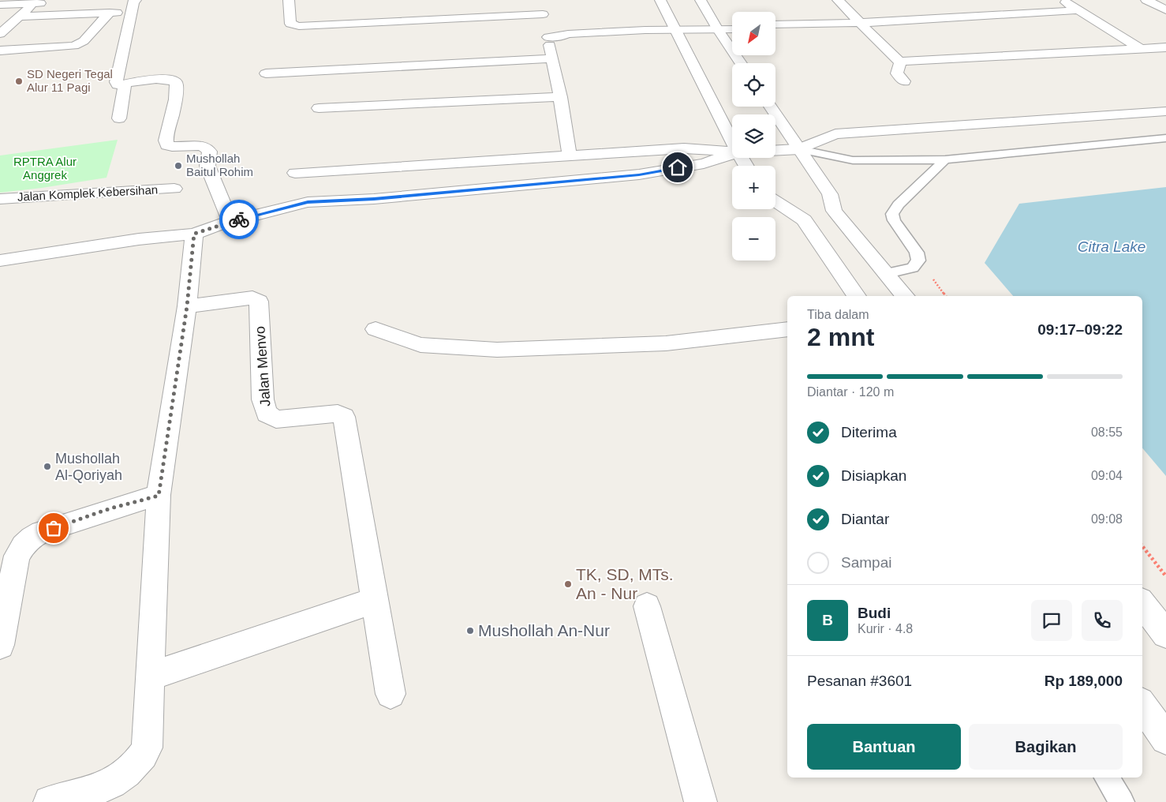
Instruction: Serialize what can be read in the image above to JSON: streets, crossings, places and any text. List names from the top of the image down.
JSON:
{
  "streets": {
    "street": ["Jalan Komplek Kebersihan", "Jalan Menvo"]
  },
  "water": ["Citra Lake"],
  "parks": ["RPTRA Alur Anggrek"],
  "places": [
    "SD Negeri Tegal Alur 11 Pagi",
    "Mushollah Baitul Rohim",
    "Mushollah Al-Qoriyah",
    "TK, SD, MTs. An - Nur",
    "Mushollah An-Nur"
  ],
  "north": "bottom left",
  "page": {
    "map_buttons": ["+", "−"],
    "heading": ["2 mnt", "Tiba dalam", "09:17–09:22"],
    "panel": [
      "Budi",
      "Kurir · 4.8",
      "Pesanan #3601",
      "Rp 189,000"
    ],
    "bar": "Diantar · 120 m",
    "list": [
      ["Diterima", "08:55"],
      ["Disiapkan", "09:04"],
      ["Diantar", "09:08"],
      "Sampai"
    ],
    "round": "B",
    "buttons": ["Bantuan", "Bagikan"]
  }
}
